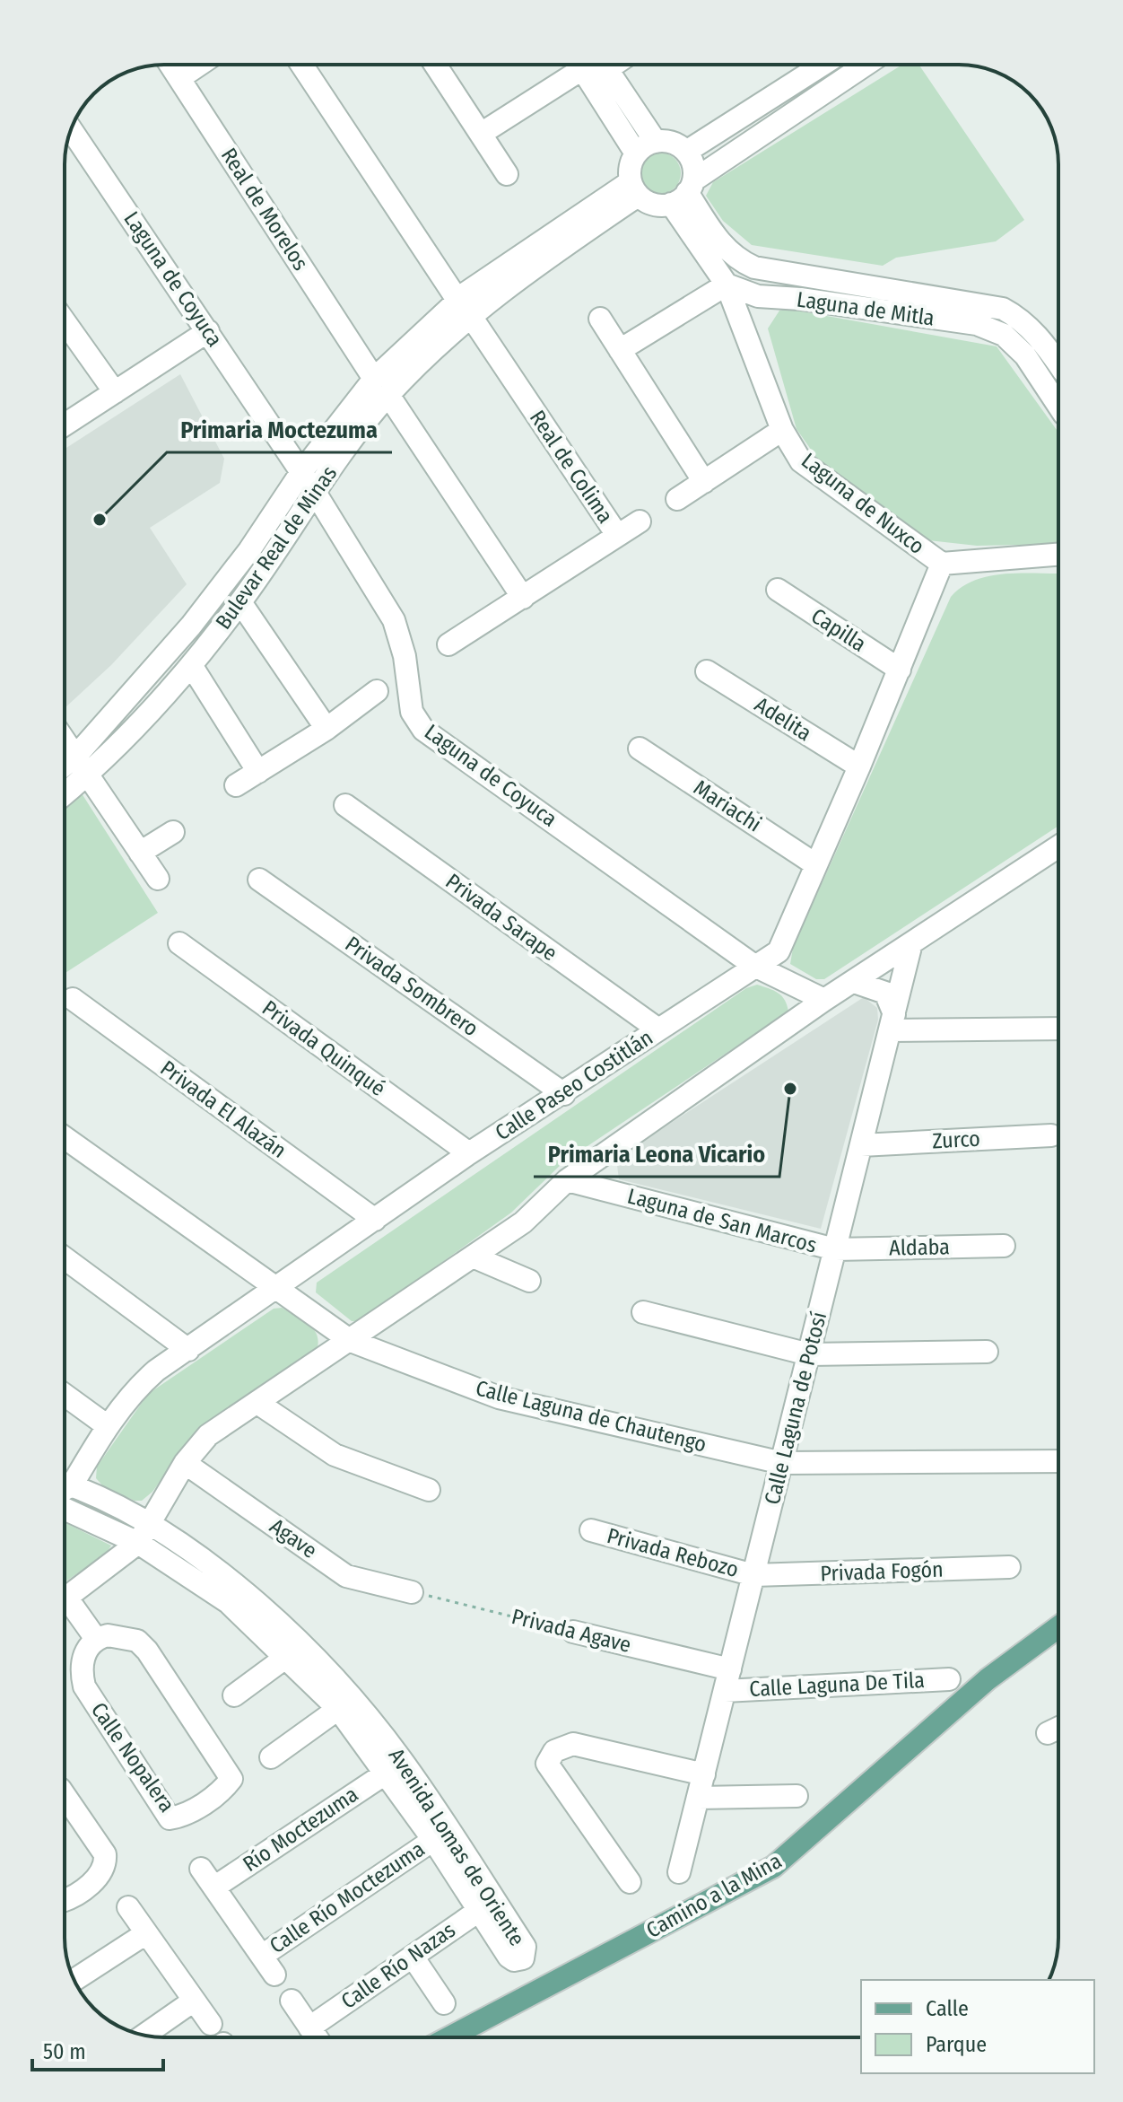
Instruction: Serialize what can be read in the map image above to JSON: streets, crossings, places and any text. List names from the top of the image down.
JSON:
{
  "streets": {
    "main road": ["Camino a la Mina"],
    "street": [
      "Real de Morelos",
      "Laguna de Coyuca",
      "Laguna de Mitla",
      "Real de Colima",
      "Laguna de Nuxco",
      "Bulevar Real de Minas",
      "Capilla",
      "Adelita",
      "Mariachi",
      "Privada Sarape",
      "Privada Sombrero",
      "Privada Quinqué",
      "Calle Paseo Costitlán",
      "Privada El Alazán",
      "Zurco",
      "Laguna de San Marcos",
      "Aldaba",
      "Calle Laguna de Potosí",
      "Calle Laguna de Chautengo",
      "Agave",
      "Privada Rebozo",
      "Privada Fogón",
      "Privada Agave",
      "Calle Laguna De Tila",
      "Calle Nopalera",
      "Río Moctezuma",
      "Avenida Lomas de Oriente",
      "Calle Río Moctezuma",
      "Calle Río Nazas"
    ]
  },
  "crossings": [
    ["Real de Morelos", "Bulevar Real de Minas"],
    ["Laguna de Coyuca", "Bulevar Real de Minas"],
    ["Laguna de Coyuca", "Calle Paseo Costitlán"],
    ["Laguna de Mitla", "Laguna de Nuxco"],
    ["Laguna de Mitla", "Bulevar Real de Minas"],
    ["Real de Colima", "Bulevar Real de Minas"],
    ["Laguna de Nuxco", "Calle Paseo Costitlán"],
    ["Capilla", "Calle Paseo Costitlán"],
    ["Adelita", "Calle Paseo Costitlán"],
    ["Mariachi", "Calle Paseo Costitlán"],
    ["Privada Sarape", "Calle Paseo Costitlán"],
    ["Privada Sombrero", "Calle Paseo Costitlán"],
    ["Privada Quinqué", "Calle Paseo Costitlán"],
    ["Calle Paseo Costitlán", "Privada El Alazán"],
    ["Calle Paseo Costitlán", "Calle Laguna de Chautengo"],
    ["Zurco", "Calle Laguna de Potosí"],
    ["Laguna de San Marcos", "Aldaba"],
    ["Laguna de San Marcos", "Calle Laguna de Potosí"],
    ["Aldaba", "Calle Laguna de Potosí"],
    ["Calle Laguna de Potosí", "Calle Laguna de Chautengo"],
    ["Calle Laguna de Potosí", "Privada Rebozo"],
    ["Calle Laguna de Potosí", "Privada Fogón"],
    ["Calle Laguna de Potosí", "Privada Agave"],
    ["Calle Laguna de Potosí", "Calle Laguna De Tila"],
    ["Agave", "Privada Agave"],
    ["Privada Rebozo", "Privada Fogón"],
    ["Río Moctezuma", "Avenida Lomas de Oriente"],
    ["Avenida Lomas de Oriente", "Calle Río Moctezuma"],
    ["Avenida Lomas de Oriente", "Calle Río Nazas"]
  ],
  "places": ["Primaria Moctezuma", "Primaria Leona Vicario"],
  "legend": ["Calle", "Parque"],
  "scale_bar": "50 m"
}
